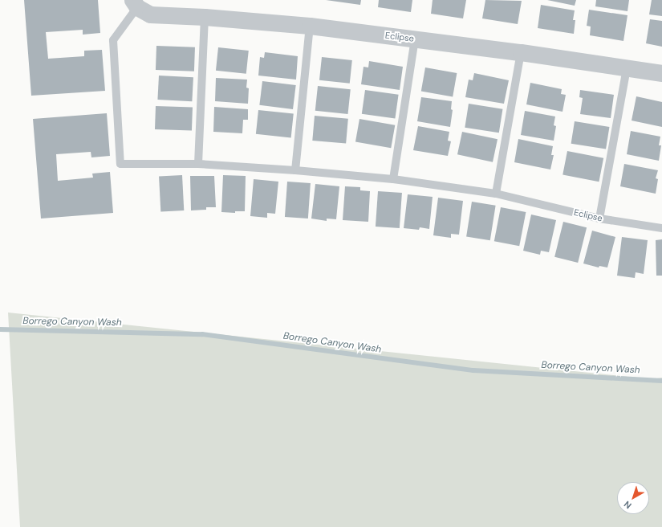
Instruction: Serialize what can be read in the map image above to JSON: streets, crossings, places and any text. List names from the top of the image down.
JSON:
{
  "streets": {
    "street": ["Eclipse"]
  },
  "water": ["Borrego Canyon Wash"],
  "north": "bottom left"
}
